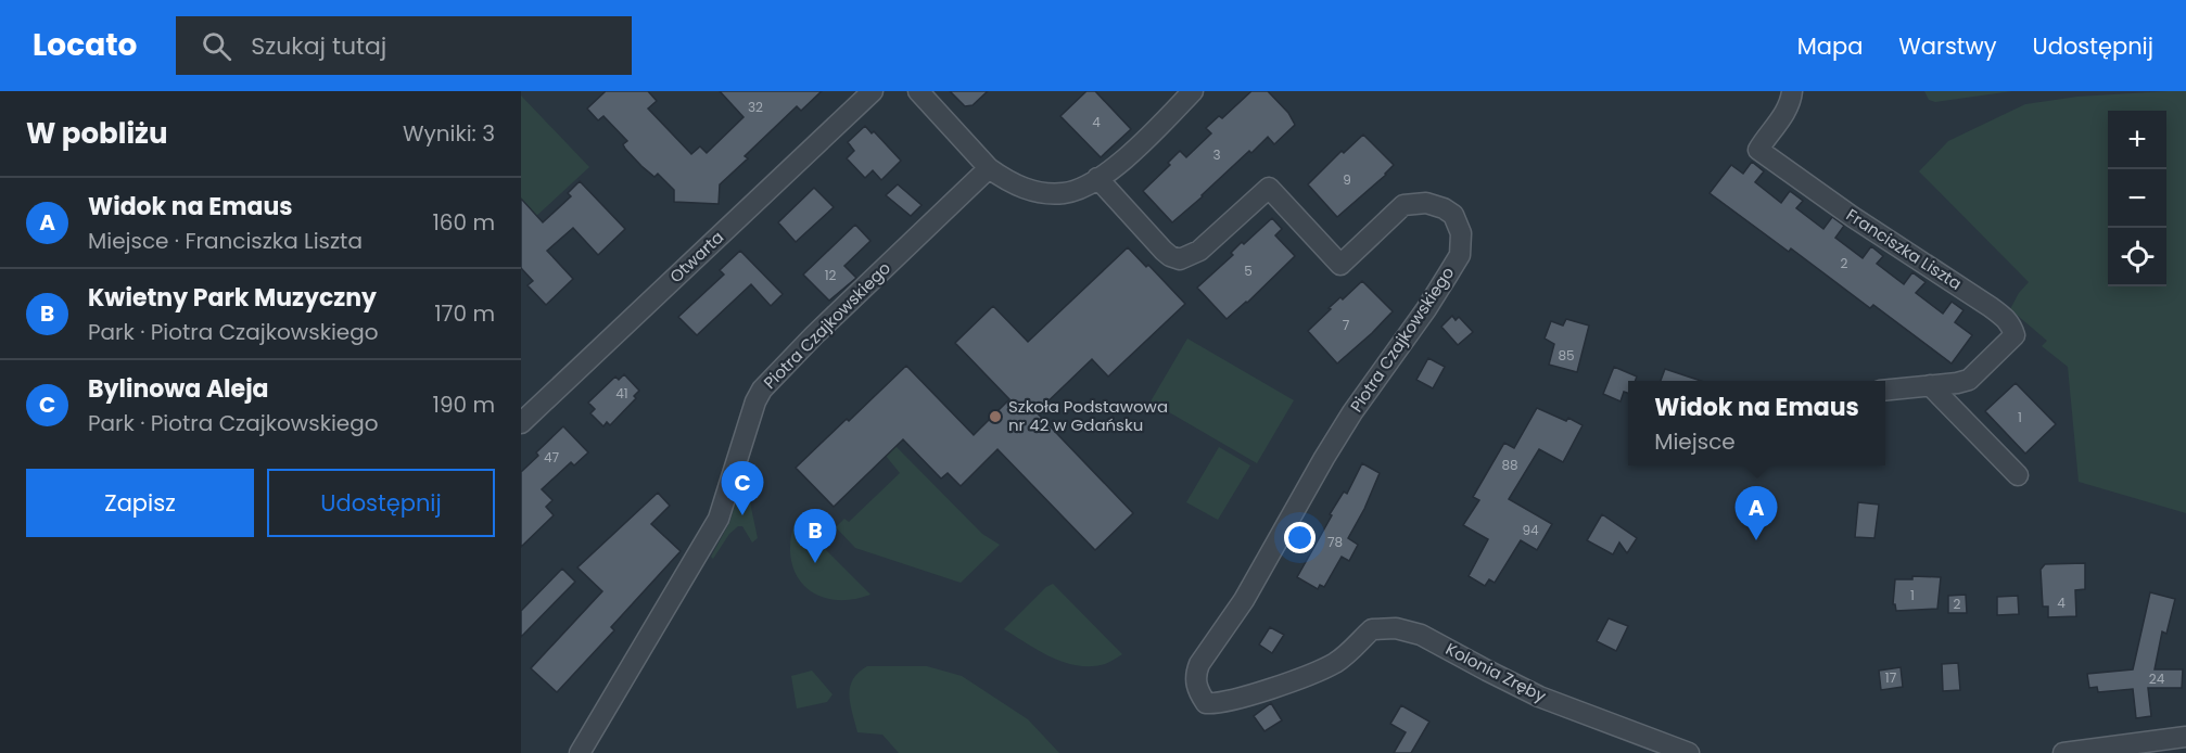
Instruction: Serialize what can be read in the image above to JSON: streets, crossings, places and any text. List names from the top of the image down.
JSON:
{
  "streets": {
    "street": [
      "Franciszka Liszta",
      "Otwarta",
      "Piotra Czajkowskiego",
      "Kolonia Zręby"
    ]
  },
  "crossings": [
    ["Piotra Czajkowskiego", "Kolonia Zręby"]
  ],
  "places": ["Szkoła Podstawowa nr 42 w Gdańsku"],
  "house_numbers": [
    "32",
    "4",
    "3",
    "9",
    "2",
    "5",
    "12",
    "7",
    "85",
    "41",
    "1",
    "47",
    "88",
    "94",
    "78",
    "1",
    "4",
    "2",
    "17",
    "24"
  ],
  "page": {
    "header": "Locato",
    "search": "Szukaj tutaj",
    "nav": ["Mapa", "Warstwy", "Udostępnij"],
    "heading": ["W pobliżu", "Wyniki: 3"],
    "map_buttons": ["+", "−"],
    "list": [
      {
        "mark": "A",
        "name": "Widok na Emaus",
        "note": "Miejsce · Franciszka Liszta",
        "value": "160 m"
      },
      {
        "mark": "B",
        "name": "Kwietny Park Muzyczny",
        "note": "Park · Piotra Czajkowskiego",
        "value": "170 m"
      },
      {
        "mark": "C",
        "name": "Bylinowa Aleja",
        "note": "Park · Piotra Czajkowskiego",
        "value": "190 m"
      }
    ],
    "popup": ["Widok na Emaus", "Miejsce"],
    "buttons": ["Zapisz", "Udostępnij"],
    "pins": ["C", "A", "B"]
  }
}
